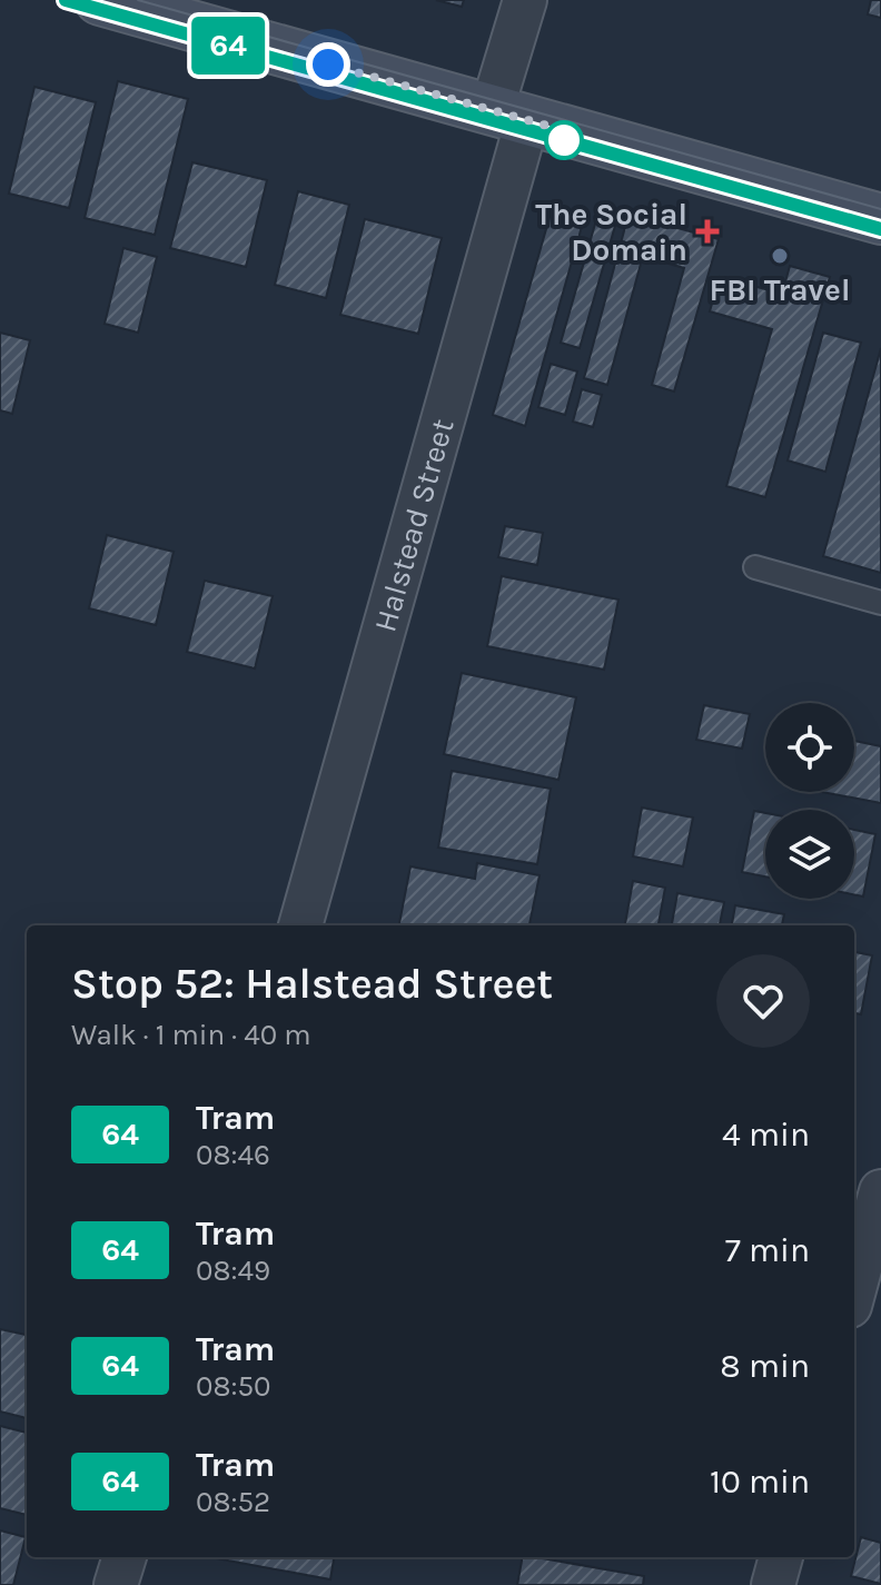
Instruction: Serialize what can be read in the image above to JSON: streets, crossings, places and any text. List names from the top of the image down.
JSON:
{
  "streets": {
    "street": ["Halstead Street"]
  },
  "places": {
    "health": ["The Social Domain"],
    "other": ["FBI Travel"]
  },
  "lines": ["tram line 64"],
  "page": {
    "on_map": "64",
    "heading": ["Stop 52: Halstead Street", "Walk · 1 min · 40 m"],
    "list": [
      {
        "mark": "64",
        "name": "Tram",
        "note": "08:46",
        "value": "4 min"
      },
      {
        "mark": "64",
        "name": "Tram",
        "note": "08:49",
        "value": "7 min"
      },
      {
        "mark": "64",
        "name": "Tram",
        "note": "08:50",
        "value": "8 min"
      },
      {
        "mark": "64",
        "name": "Tram",
        "note": "08:52",
        "value": "10 min"
      }
    ]
  }
}
